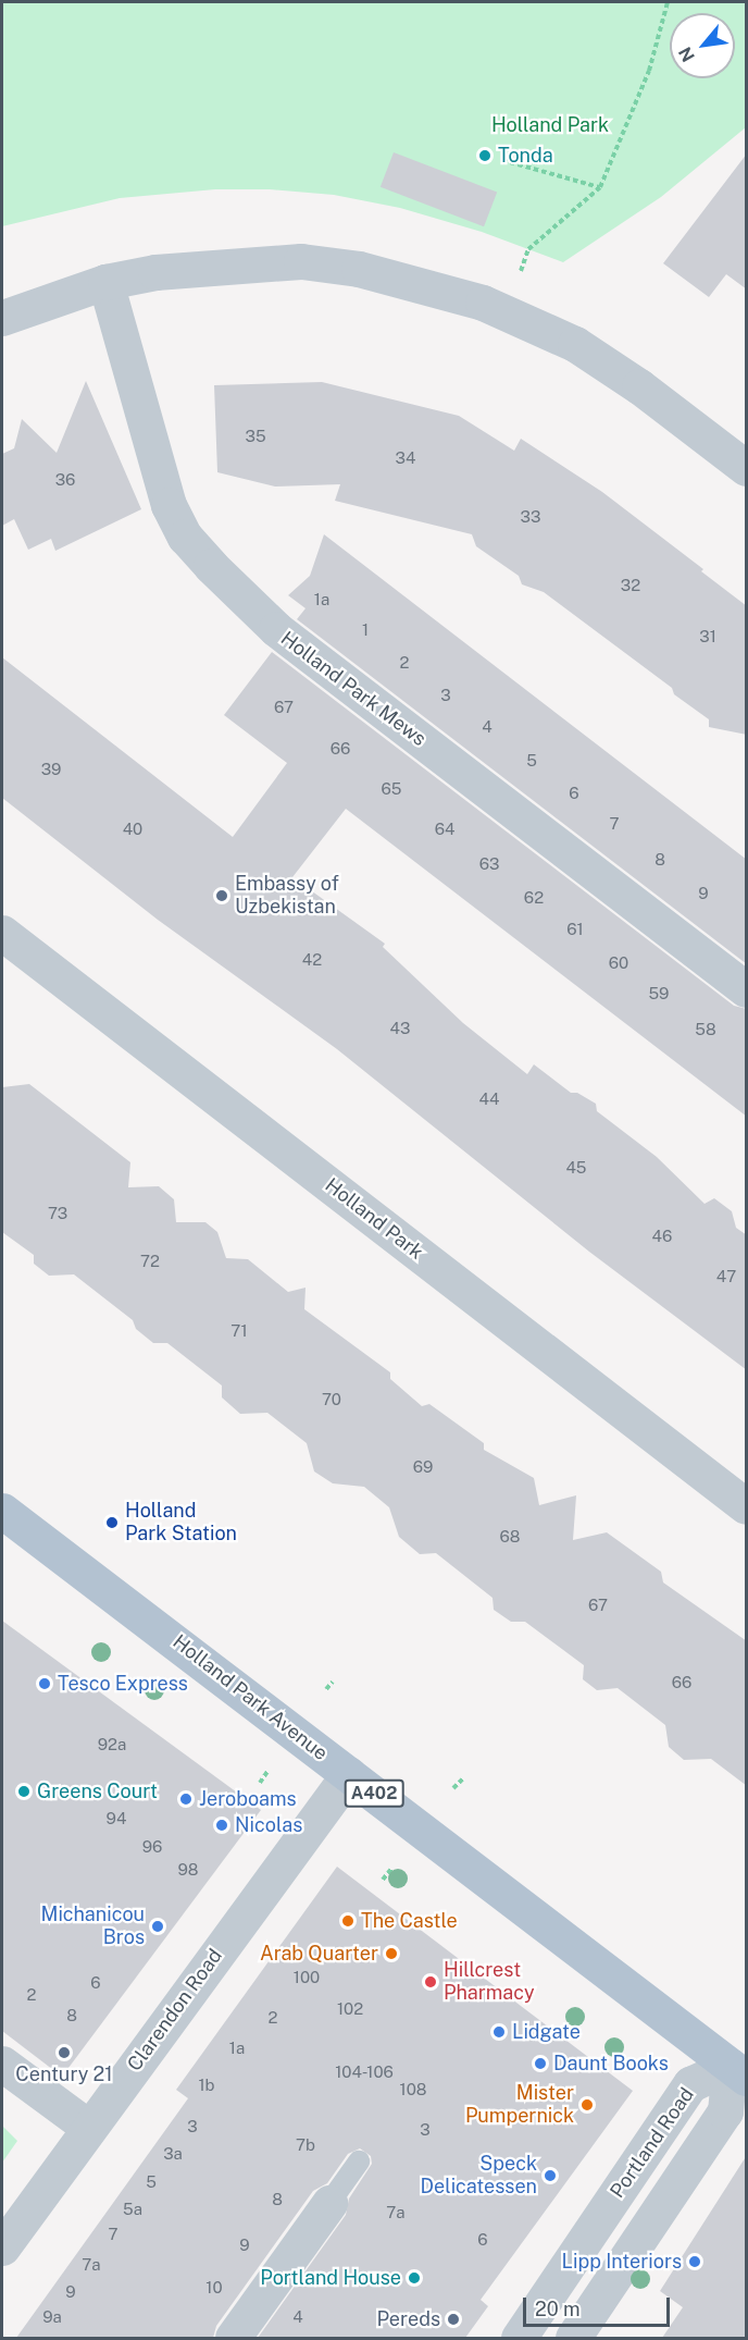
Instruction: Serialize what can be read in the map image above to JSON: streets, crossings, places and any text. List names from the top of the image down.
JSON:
{
  "streets": {
    "main road": ["Holland Park Avenue", "A402"],
    "street": [
      "Holland Park Mews",
      "Holland Park",
      "Clarendon Road",
      "Portland Road"
    ]
  },
  "crossings": [
    ["Holland Park Avenue", "Clarendon Road"],
    ["Holland Park Avenue", "Portland Road"]
  ],
  "parks": ["Holland Park"],
  "places": [
    "Tonda",
    "Embassy of Uzbekistan",
    "Holland Park Station",
    "Tesco Express",
    "Greens Court",
    "Jeroboams",
    "Nicolas",
    "The Castle",
    "Michanicou Bros",
    "Arab Quarter",
    "Hillcrest Pharmacy",
    "Lidgate",
    "Century 21",
    "Daunt Books",
    "Mister Pumpernick",
    "Speck Delicatessen",
    "Lipp Interiors",
    "Portland House",
    "Pereds"
  ],
  "house_numbers": [
    "35",
    "34",
    "36",
    "33",
    "32",
    "1a",
    "1",
    "31",
    "2",
    "3",
    "67",
    "4",
    "66",
    "5",
    "39",
    "65",
    "6",
    "7",
    "40",
    "64",
    "8",
    "63",
    "9",
    "62",
    "61",
    "42",
    "60",
    "59",
    "43",
    "58",
    "44",
    "45",
    "73",
    "46",
    "72",
    "47",
    "71",
    "70",
    "69",
    "68",
    "67",
    "66",
    "92a",
    "94",
    "96",
    "98",
    "100",
    "6",
    "2",
    "102",
    "8",
    "2",
    "1a",
    "104-106",
    "1b",
    "108",
    "3",
    "3",
    "7b",
    "3a",
    "5",
    "8",
    "5a",
    "7a",
    "7",
    "6",
    "9",
    "7a",
    "10",
    "9",
    "9a",
    "4"
  ],
  "scale_bar": "20 m",
  "north": "bottom left"
}
